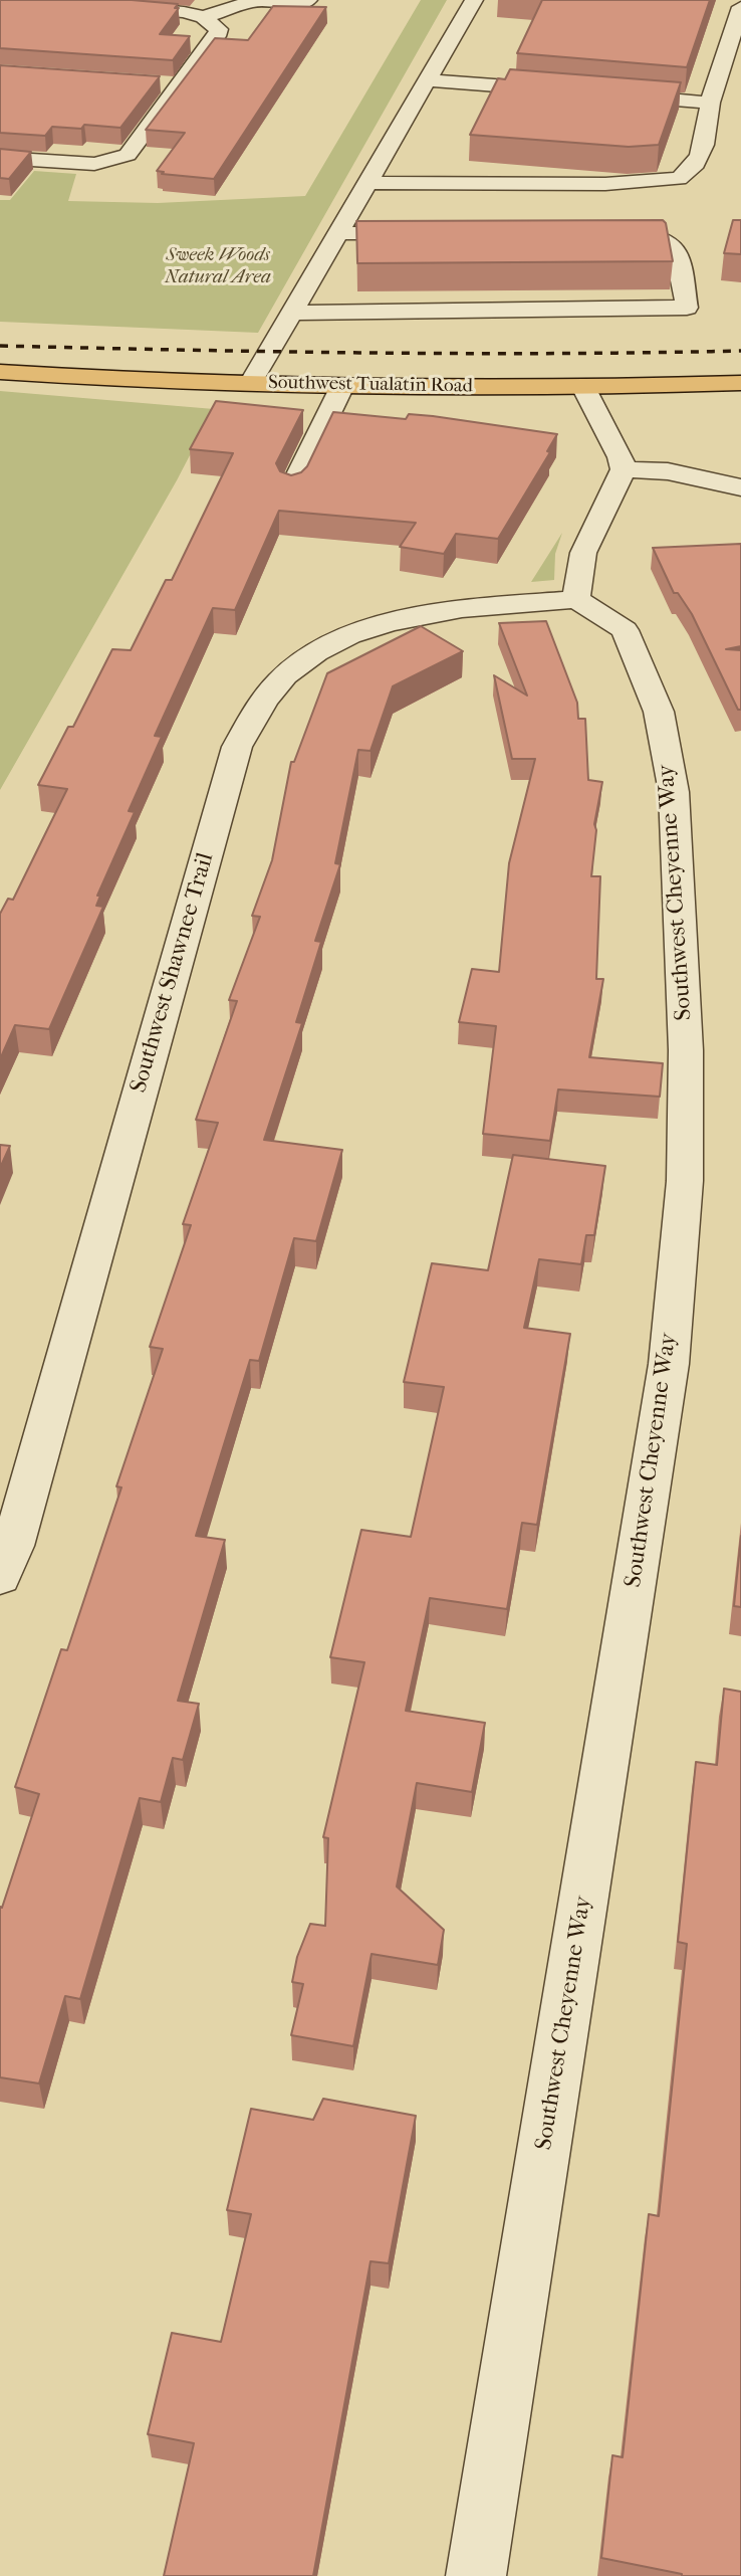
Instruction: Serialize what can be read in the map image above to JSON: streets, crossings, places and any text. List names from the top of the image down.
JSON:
{
  "streets": {
    "main road": ["Southwest Tualatin Road"],
    "street": ["Southwest Cheyenne Way", "Southwest Shawnee Trail"]
  },
  "crossings": [
    ["Southwest Cheyenne Way", "Southwest Shawnee Trail"]
  ],
  "parks": ["Sweek Woods Natural Area"]
}
